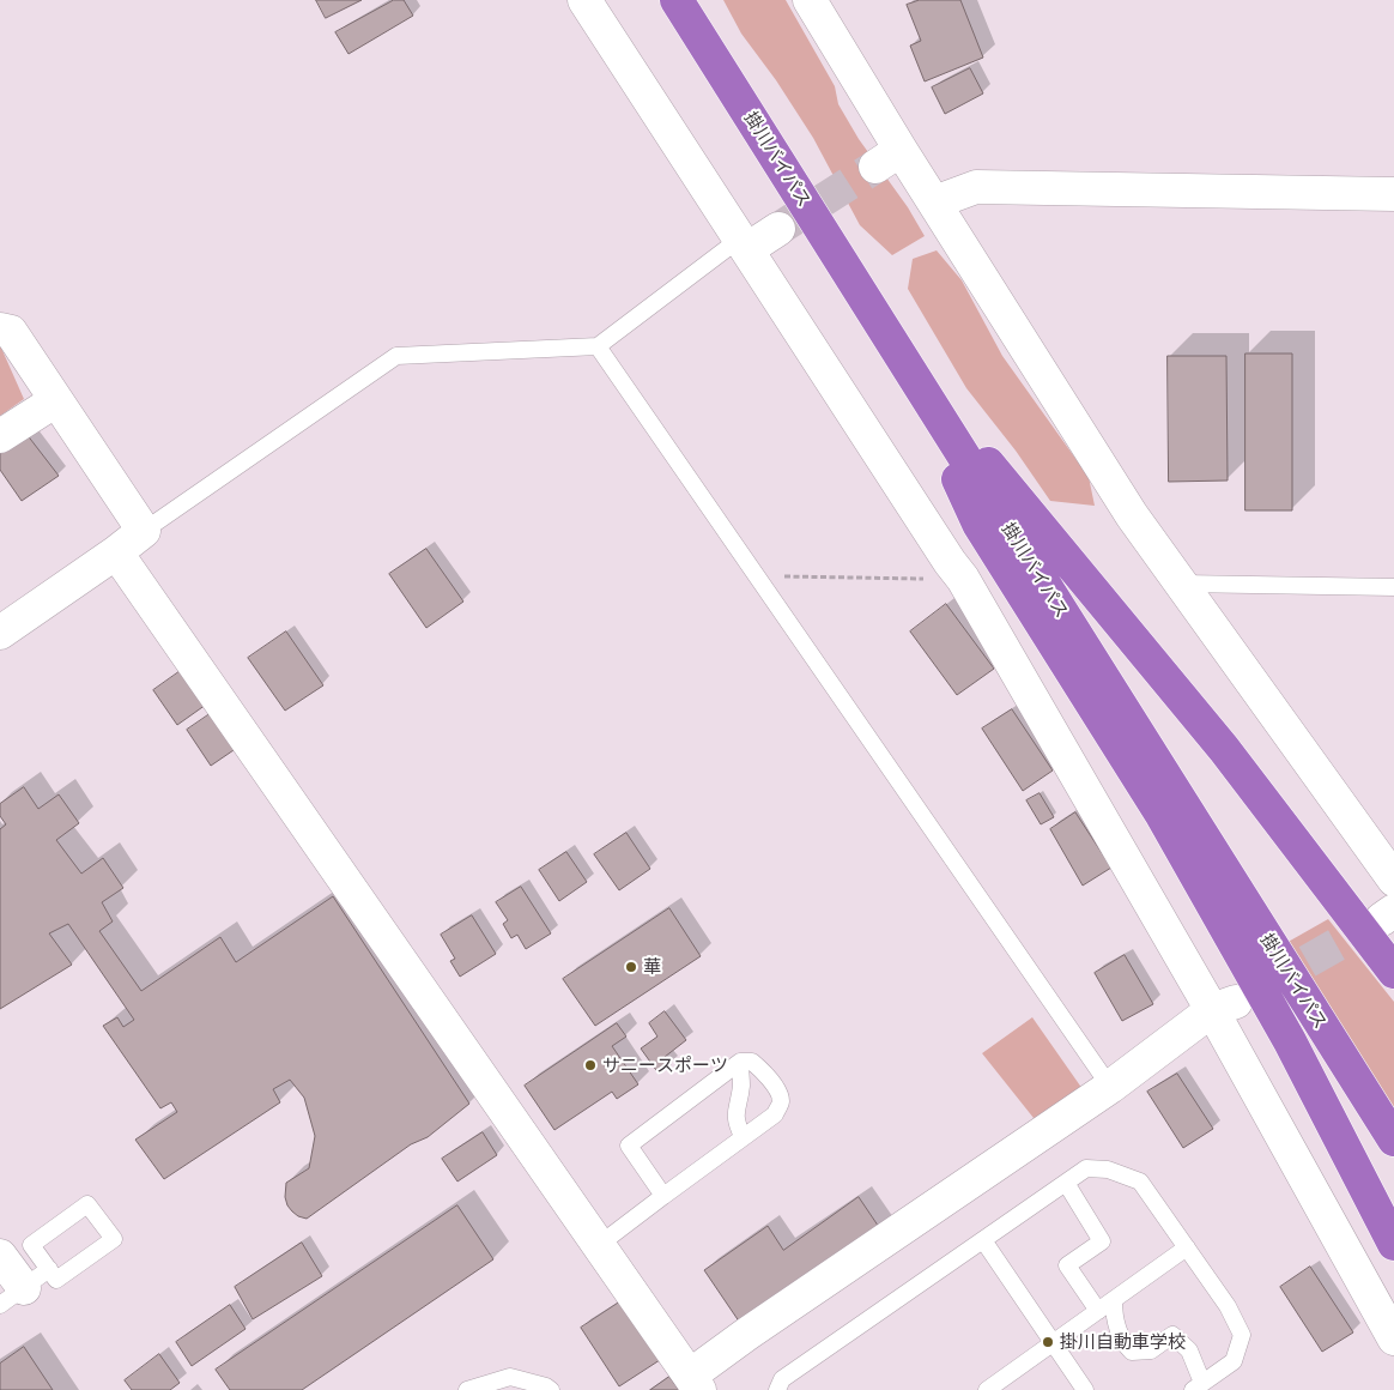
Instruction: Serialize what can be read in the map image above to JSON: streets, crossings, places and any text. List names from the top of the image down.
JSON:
{
  "streets": {
    "highway": ["掛川バイパス"]
  },
  "places": ["華", "サニースポーツ", "掛川自動車学校"]
}
